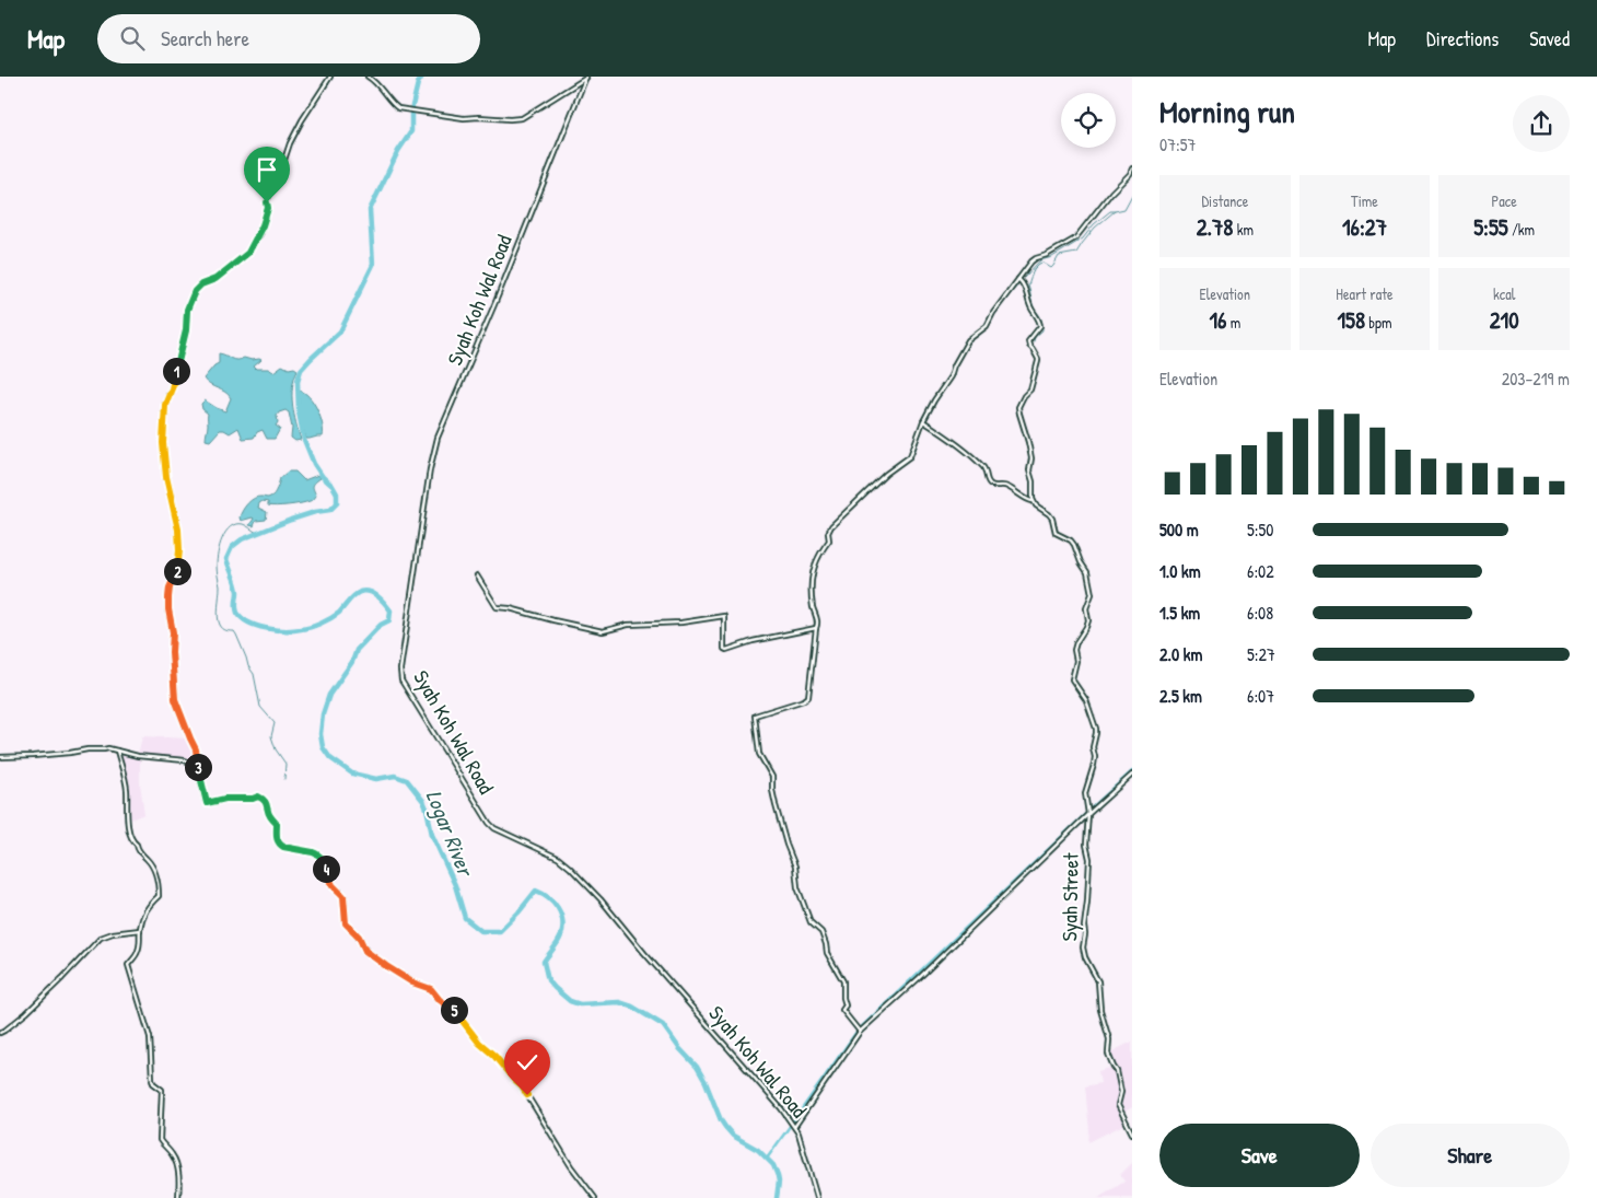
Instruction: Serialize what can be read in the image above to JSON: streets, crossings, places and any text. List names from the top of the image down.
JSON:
{
  "streets": {
    "street": ["Syah Koh Wal Road", "Syah Street"]
  },
  "water": ["Logar River"],
  "page": {
    "header": "Map",
    "search": "Search here",
    "nav": ["Map", "Directions", "Saved"],
    "heading": ["Morning run", "07:57"],
    "stats": [
      ["Distance", "2.78 km"],
      ["Time", "16:27"],
      ["Pace", "5:55 /km"],
      ["Elevation", "16 m"],
      ["Heart rate", "158 bpm"],
      ["kcal", "210"]
    ],
    "chart": ["Elevation", "203–219 m"],
    "pins": [
      "1",
      "2",
      "3",
      "4",
      "5"
    ],
    "list": [
      {
        "name": "500 m",
        "note": "5:50"
      },
      {
        "name": "1.0 km",
        "note": "6:02"
      },
      {
        "name": "1.5 km",
        "note": "6:08"
      },
      {
        "name": "2.0 km",
        "note": "5:27"
      },
      {
        "name": "2.5 km",
        "note": "6:07"
      }
    ],
    "buttons": ["Save", "Share"]
  }
}
